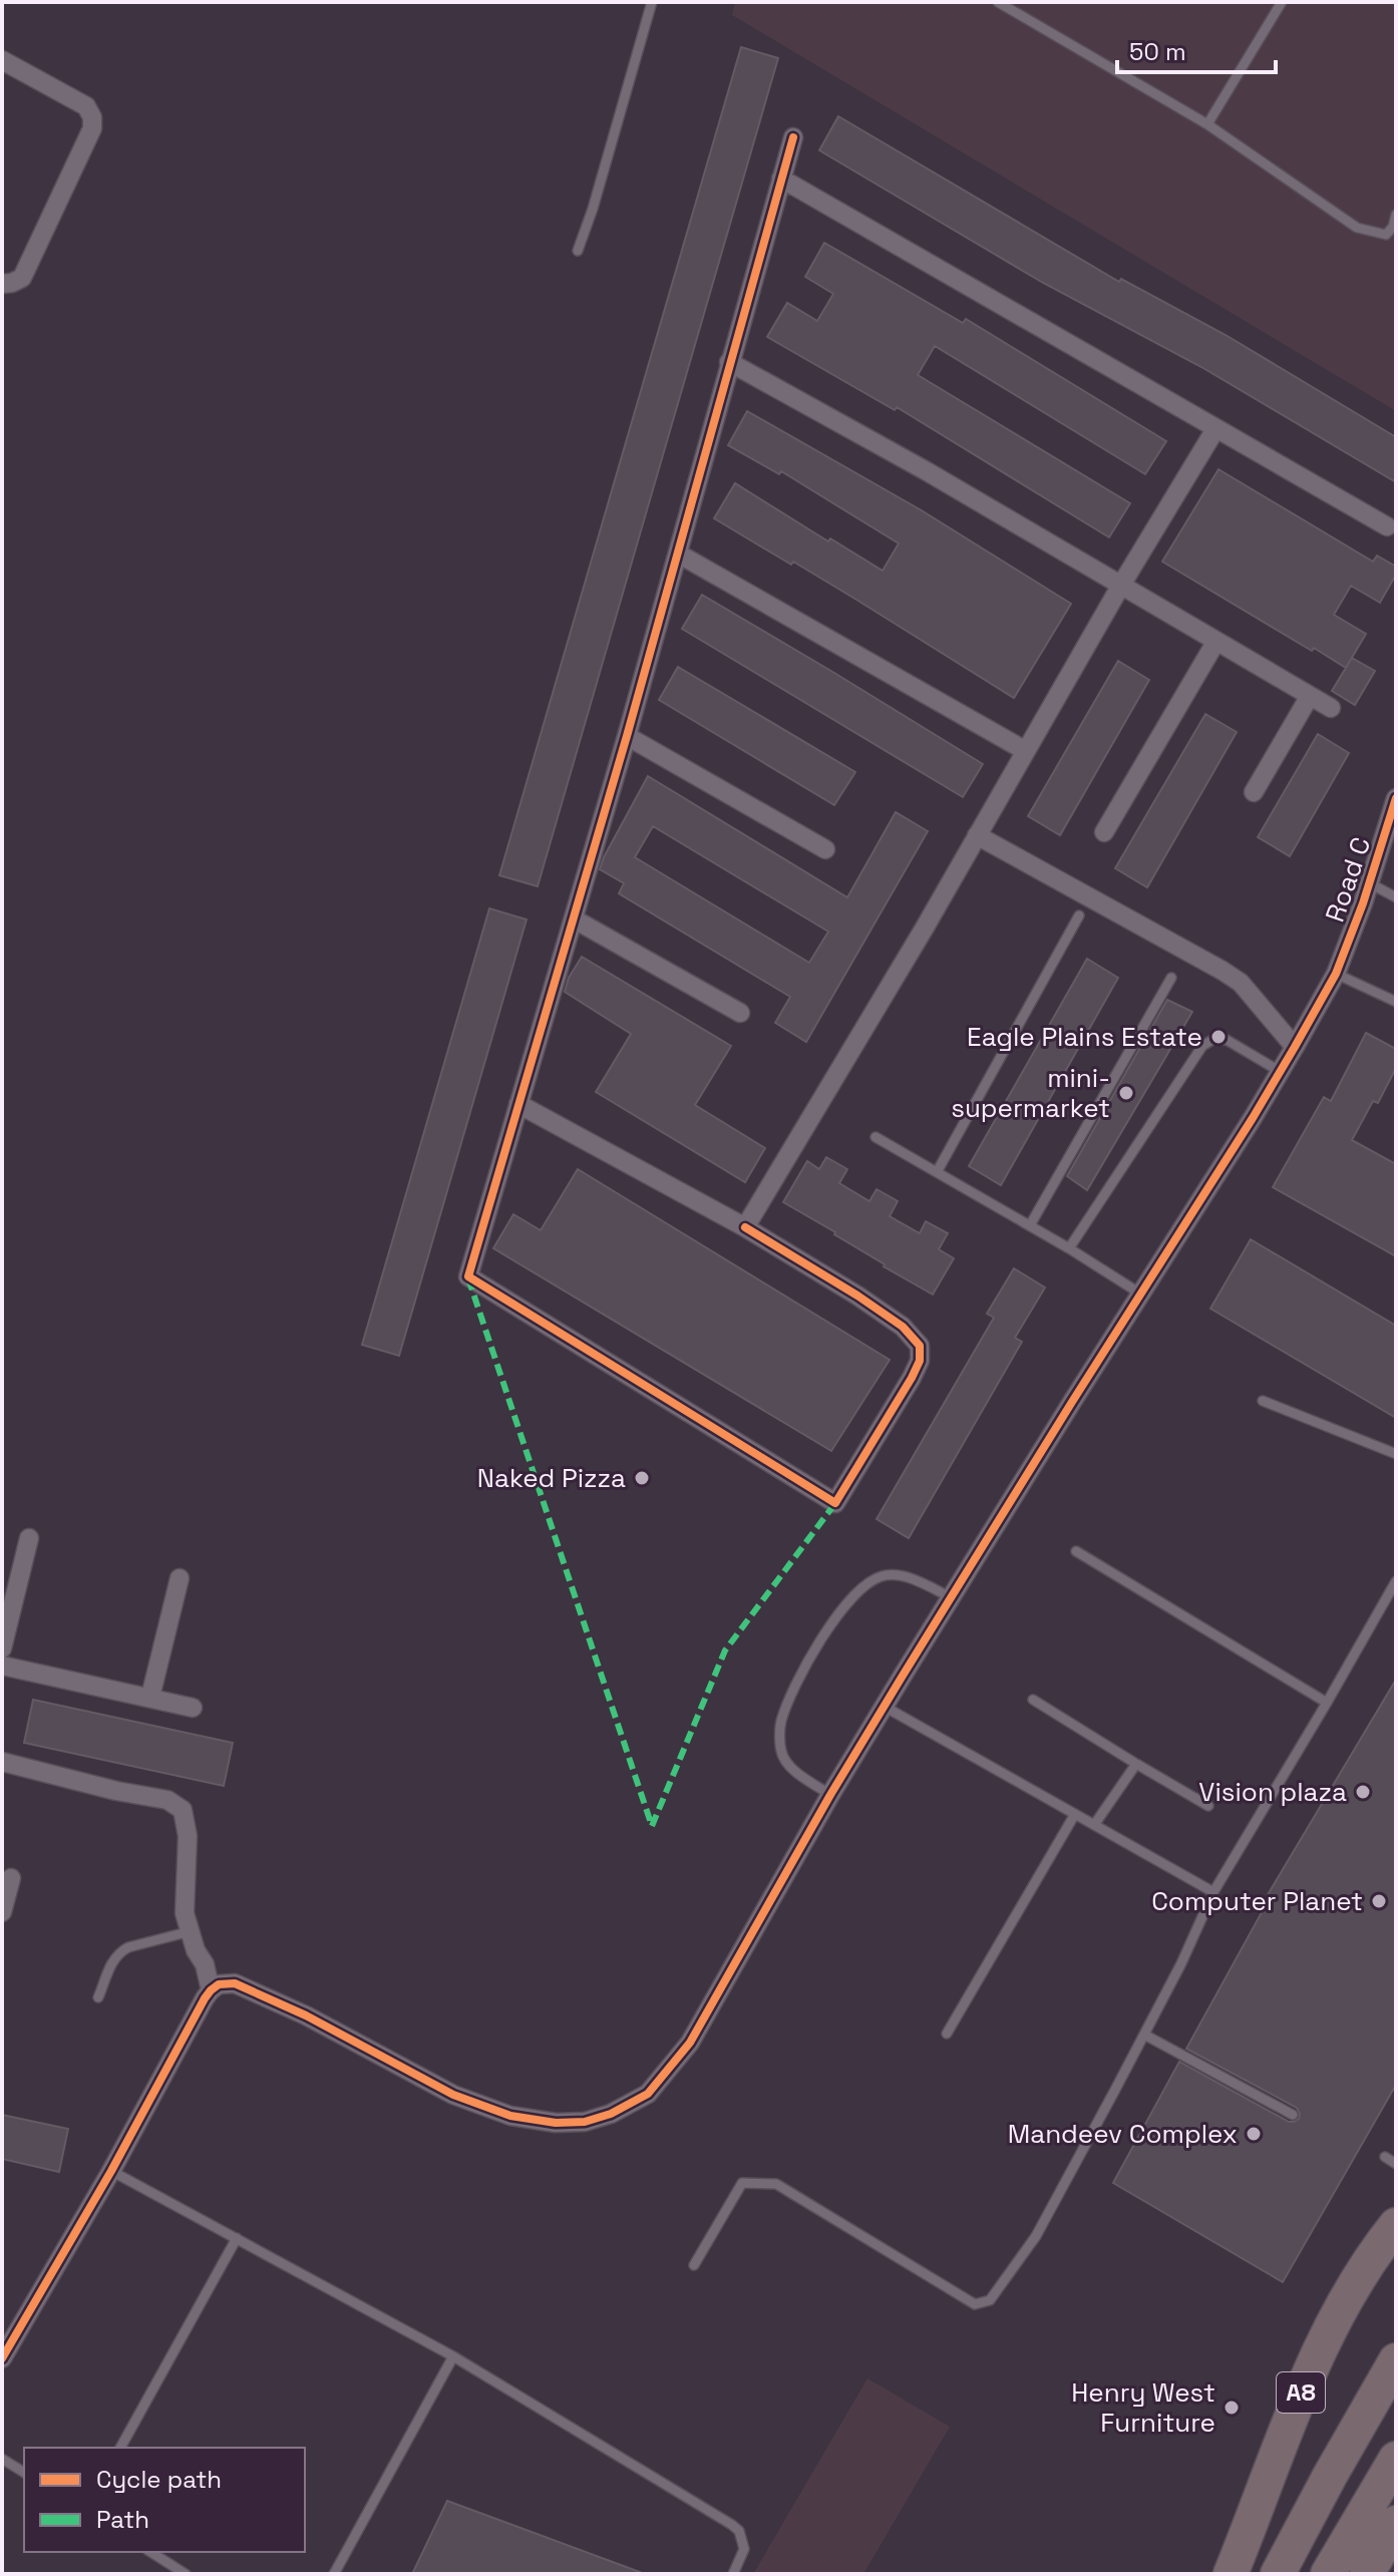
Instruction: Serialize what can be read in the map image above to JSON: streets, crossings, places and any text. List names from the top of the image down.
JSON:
{
  "streets": {
    "highway": ["A8"],
    "street": ["Road C"]
  },
  "places": [
    "Eagle Plains Estate",
    "mini- supermarket",
    "Naked Pizza",
    "Vision plaza",
    "Computer Planet",
    "Mandeev Complex",
    "Henry West Furniture"
  ],
  "legend": ["Cycle path", "Path"],
  "scale_bar": "50 m"
}
